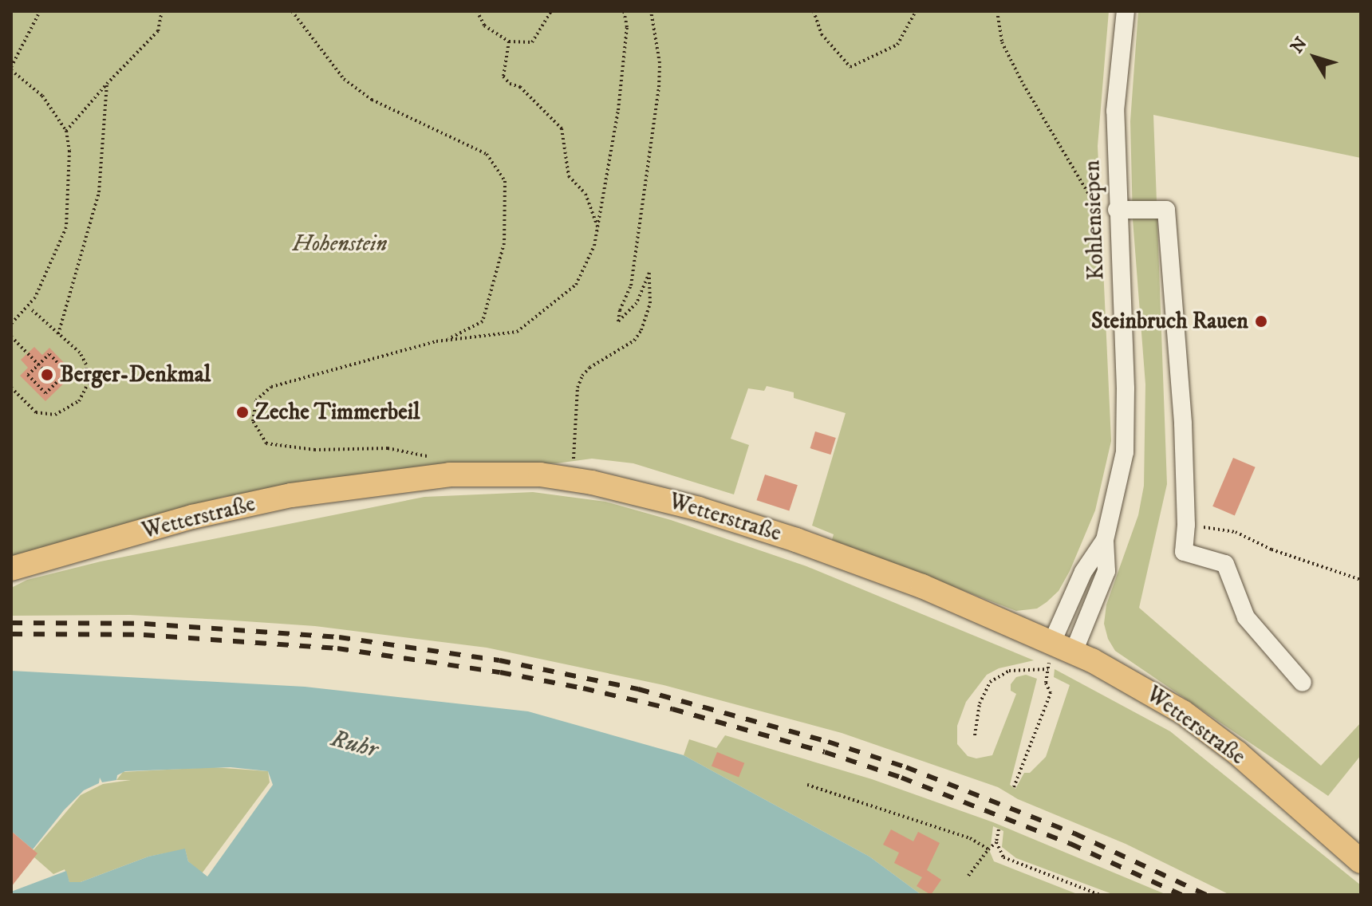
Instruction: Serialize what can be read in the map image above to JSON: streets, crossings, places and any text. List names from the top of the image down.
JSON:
{
  "streets": {
    "main road": ["Wetterstraße"],
    "street": ["Kohlensiepen"]
  },
  "crossings": [
    ["Kohlensiepen", "Wetterstraße"]
  ],
  "water": ["Ruhr"],
  "parks": ["Hohenstein"],
  "places": ["Steinbruch Rauen", "Berger-Denkmal", "Zeche Timmerbeil"],
  "north": "top left"
}
